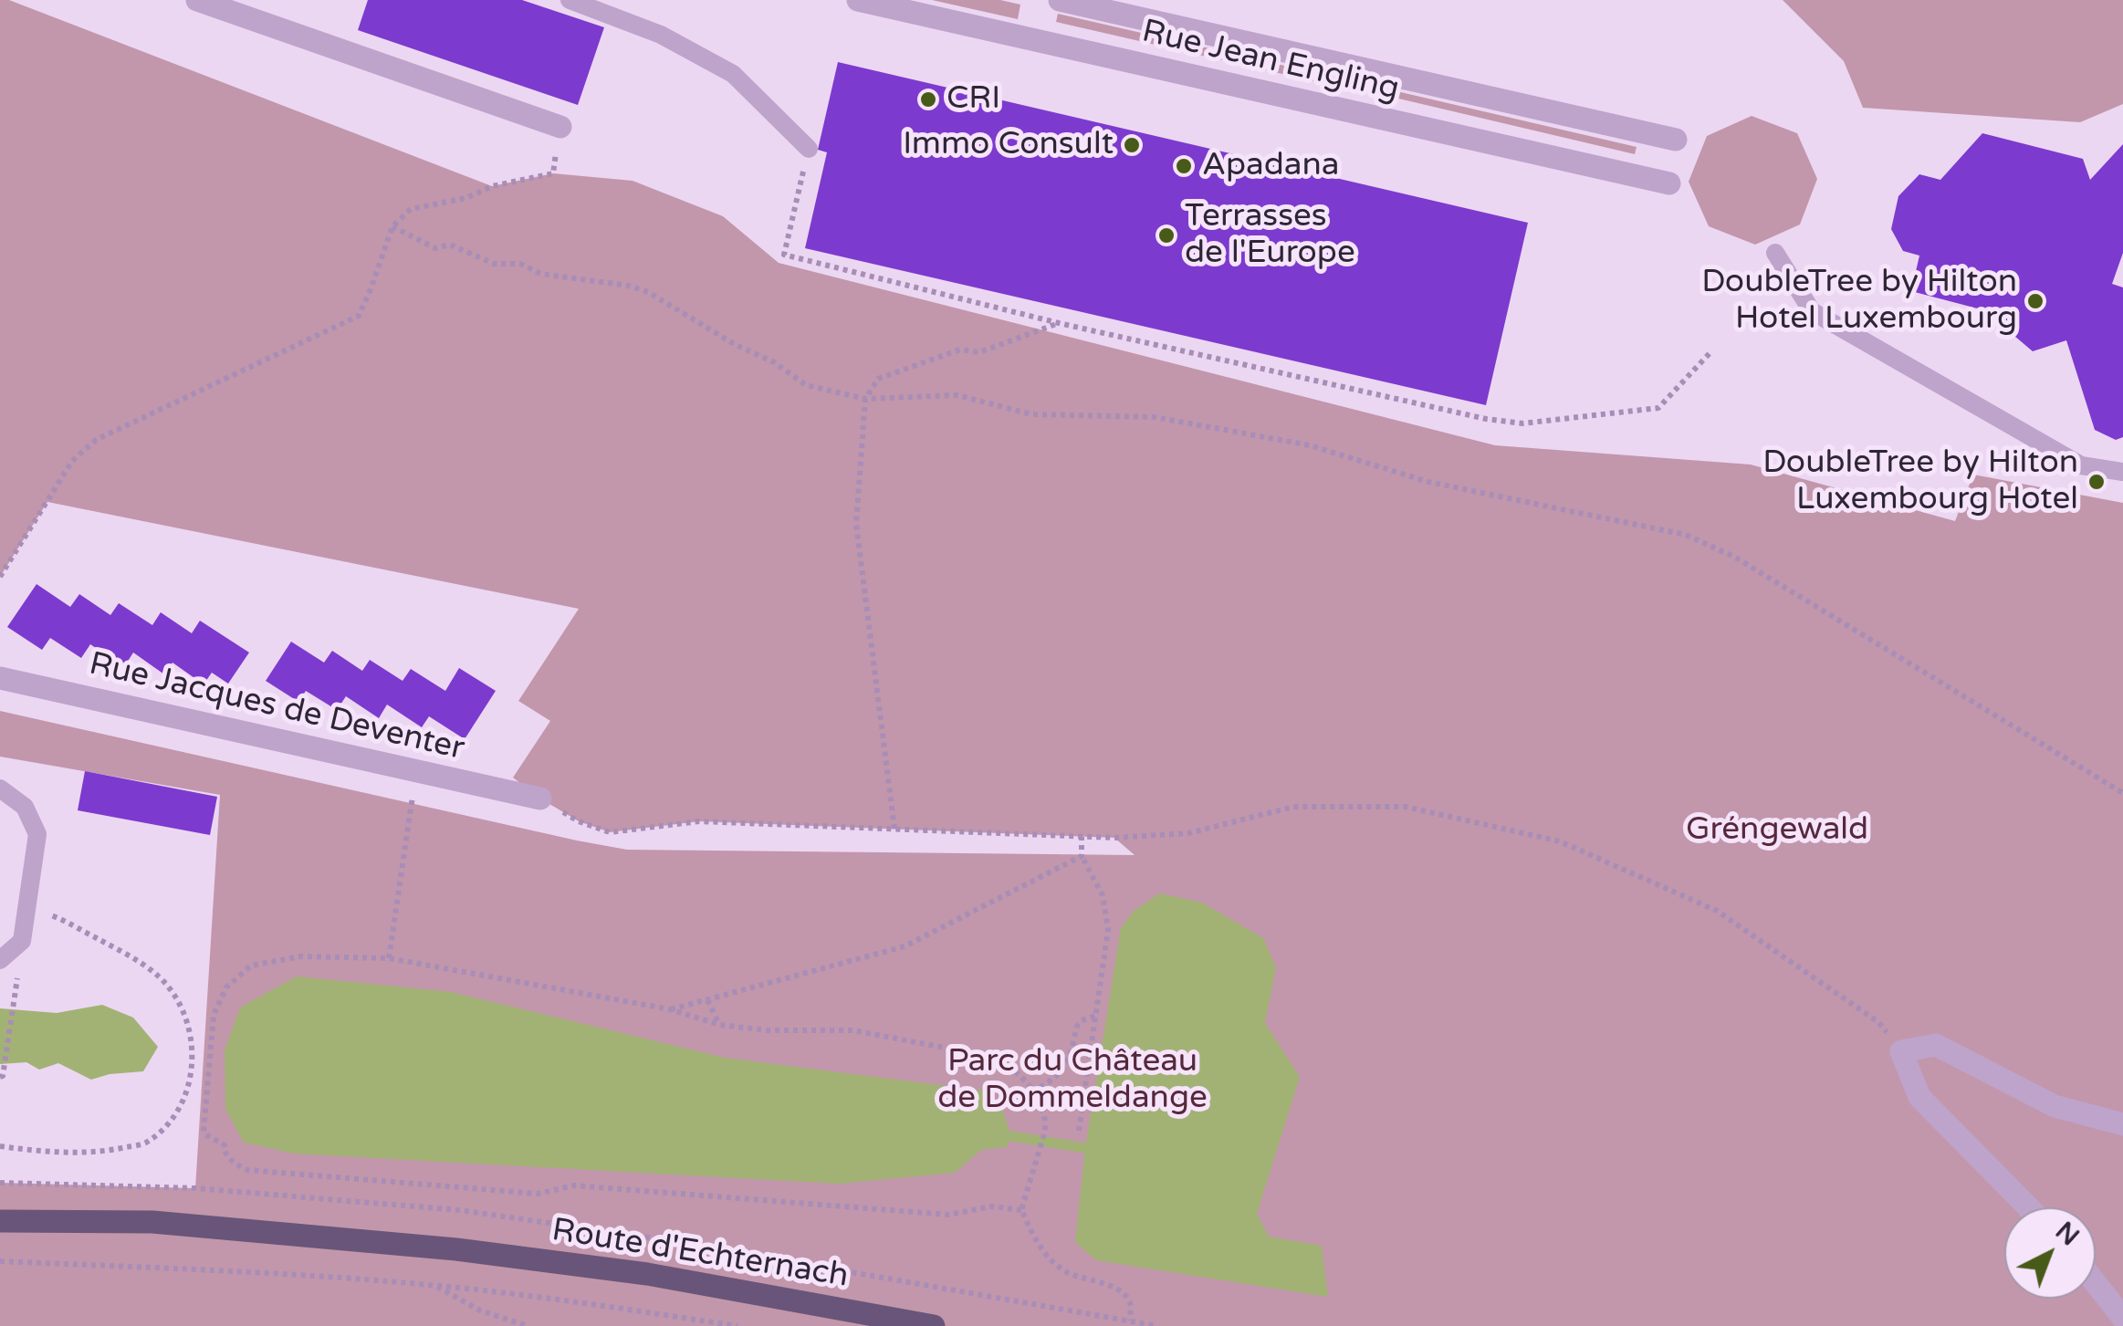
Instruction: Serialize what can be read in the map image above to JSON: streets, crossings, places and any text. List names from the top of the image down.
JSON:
{
  "streets": {
    "main road": ["Route d'Echternach"],
    "street": ["Rue Jean Engling", "Rue Jacques de Deventer"]
  },
  "parks": ["Gréngewald", "Parc du Château de Dommeldange"],
  "places": [
    "CRI",
    "Immo Consult",
    "Apadana",
    "Terrasses de l'Europe",
    "DoubleTree by Hilton Hotel Luxembourg",
    "DoubleTree by Hilton Luxembourg Hotel"
  ],
  "north": "top right"
}
